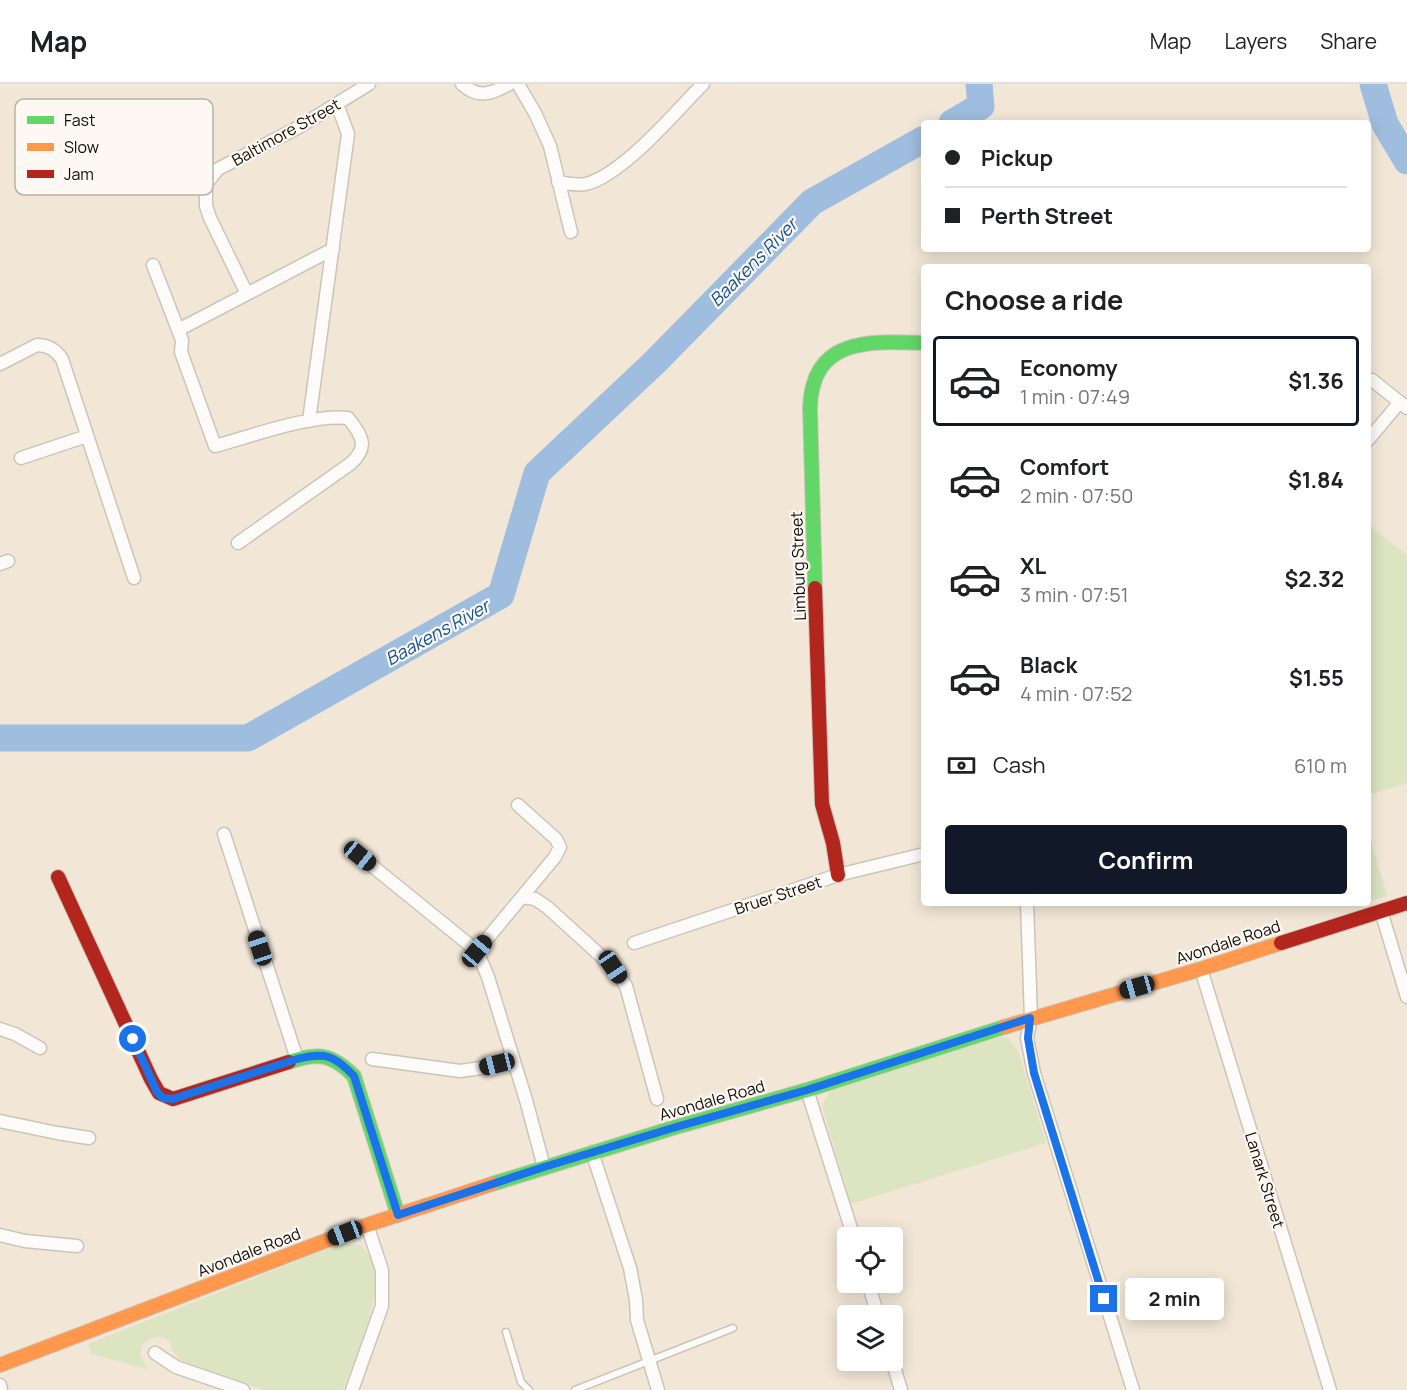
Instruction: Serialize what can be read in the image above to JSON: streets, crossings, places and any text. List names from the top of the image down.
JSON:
{
  "streets": {
    "street": [
      "Baltimore Street",
      "Limburg Street",
      "Bruer Street",
      "Avondale Road",
      "Lanark Street"
    ]
  },
  "crossings": [
    ["Limburg Street", "Bruer Street"],
    ["Avondale Road", "Lanark Street"]
  ],
  "water": ["Baakens River"],
  "legend": ["Fast", "Slow", "Jam"],
  "page": {
    "header": "Map",
    "nav": ["Map", "Layers", "Share"],
    "banner": ["Pickup", "Perth Street"],
    "heading": "Choose a ride",
    "list": [
      {
        "name": "Economy",
        "note": "1 min · 07:49",
        "value": "$1.36"
      },
      {
        "name": "Comfort",
        "note": "2 min · 07:50",
        "value": "$1.84"
      },
      {
        "name": "XL",
        "note": "3 min · 07:51",
        "value": "$2.32"
      },
      {
        "name": "Black",
        "note": "4 min · 07:52",
        "value": "$1.55"
      }
    ],
    "pay": ["Cash", "610 m"],
    "buttons": "Confirm",
    "bubble": "2 min"
  }
}
